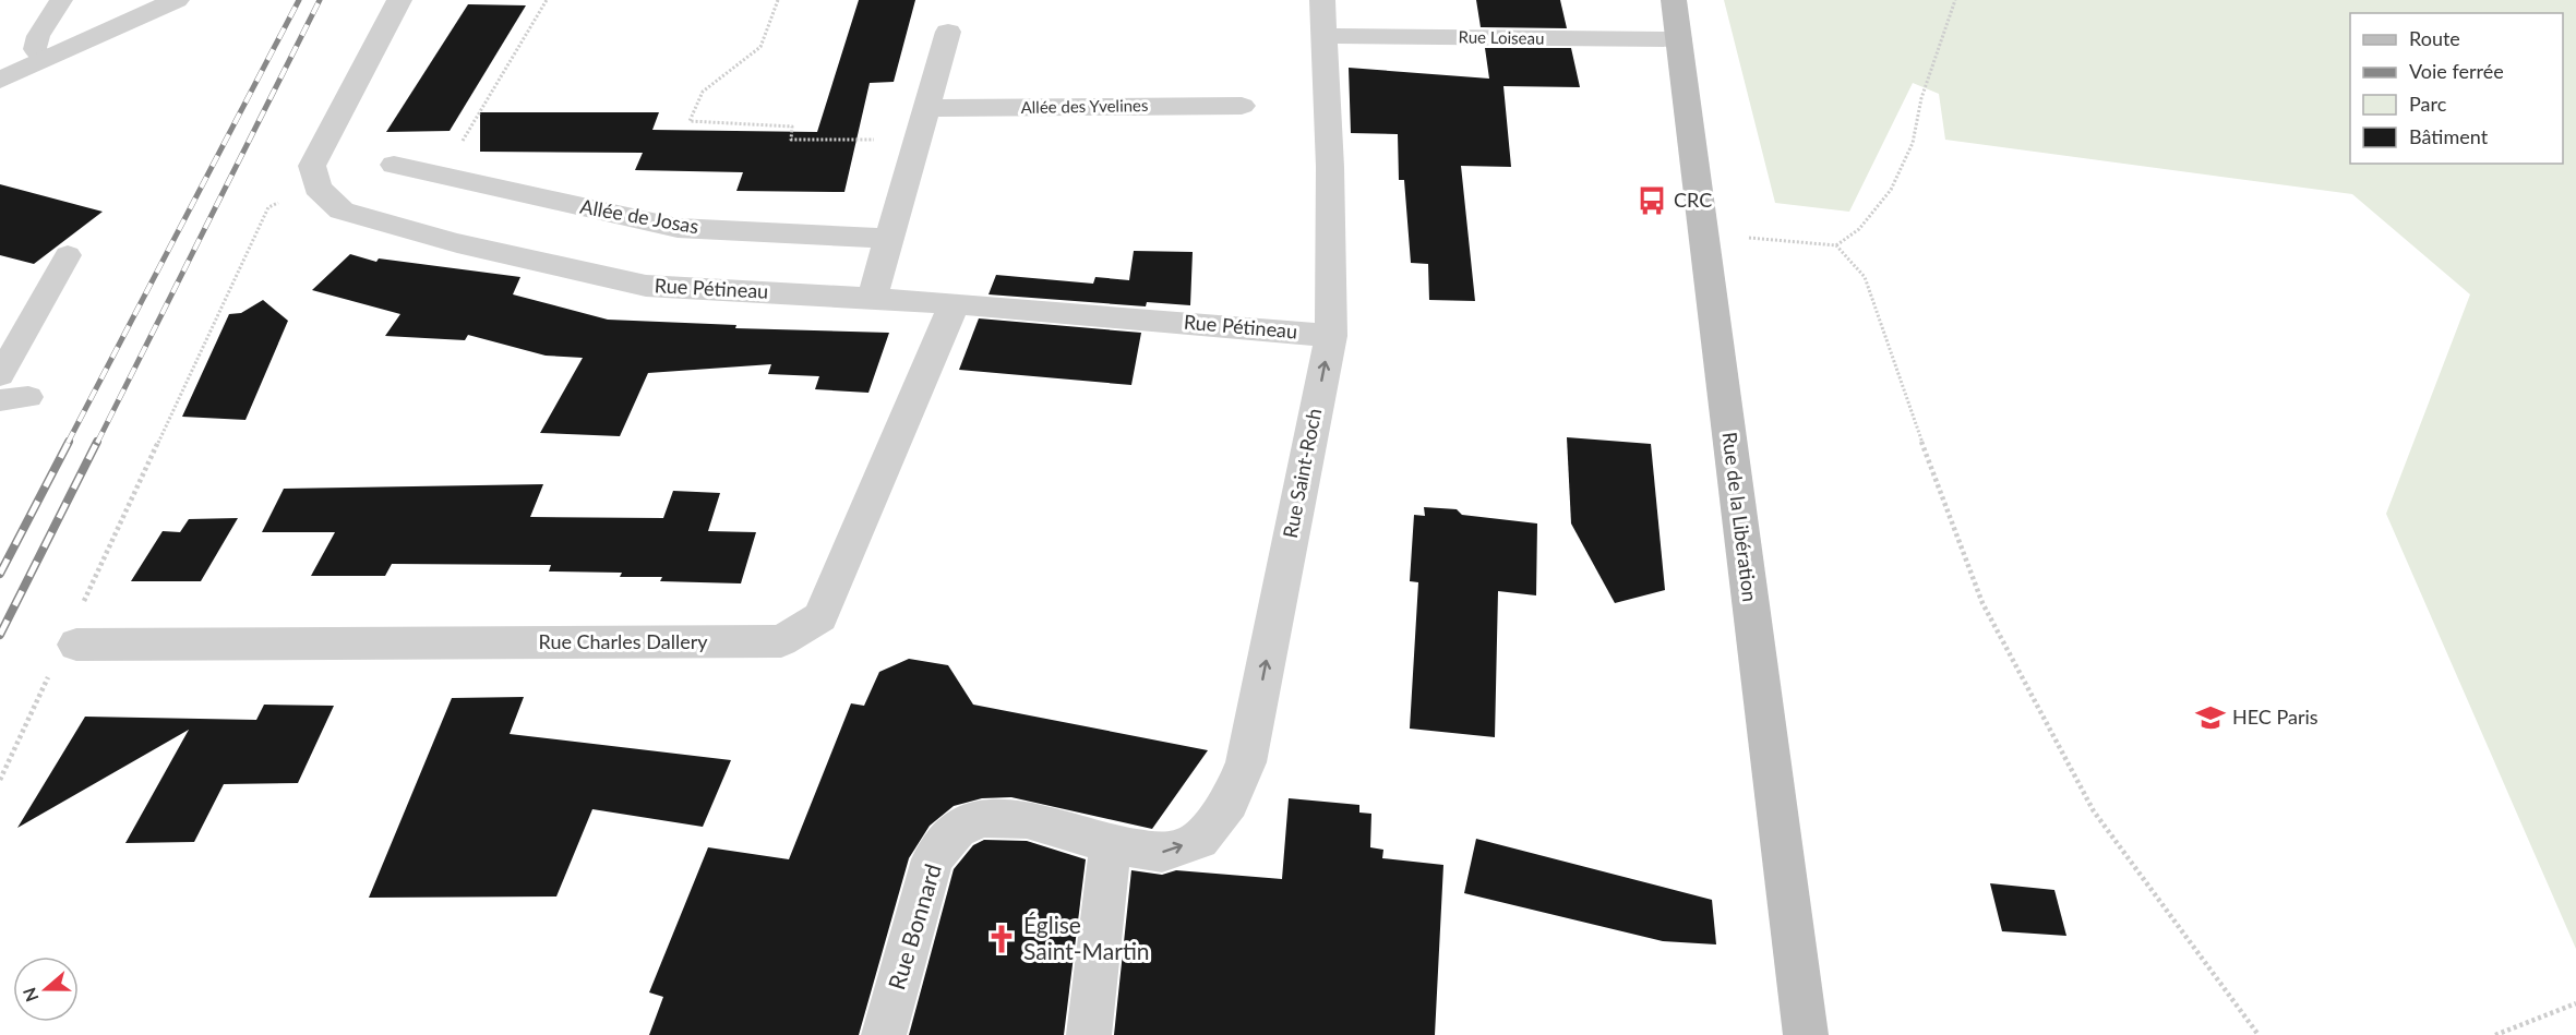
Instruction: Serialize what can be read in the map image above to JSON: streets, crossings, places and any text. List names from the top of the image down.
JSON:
{
  "streets": {
    "main road": ["Rue de la Libération"],
    "street": [
      "Rue Loiseau",
      "Allée des Yvelines",
      "Allée de Josas",
      "Rue Pétineau",
      "Rue Saint-Roch",
      "Rue Charles Dallery",
      "Rue Bonnard"
    ]
  },
  "crossings": [
    ["Rue Loiseau", "Rue Saint-Roch"],
    ["Rue Loiseau", "Rue de la Libération"],
    ["Rue Pétineau", "Rue Saint-Roch"],
    ["Rue Pétineau", "Rue Charles Dallery"],
    ["Rue Saint-Roch", "Rue Bonnard"]
  ],
  "places": {
    "bus stop": ["CRC"],
    "school or university": ["HEC Paris"],
    "church": ["Église Saint-Martin"]
  },
  "legend": [
    "Route",
    "Voie ferrée",
    "Parc",
    "Bâtiment"
  ],
  "north": "left"
}
